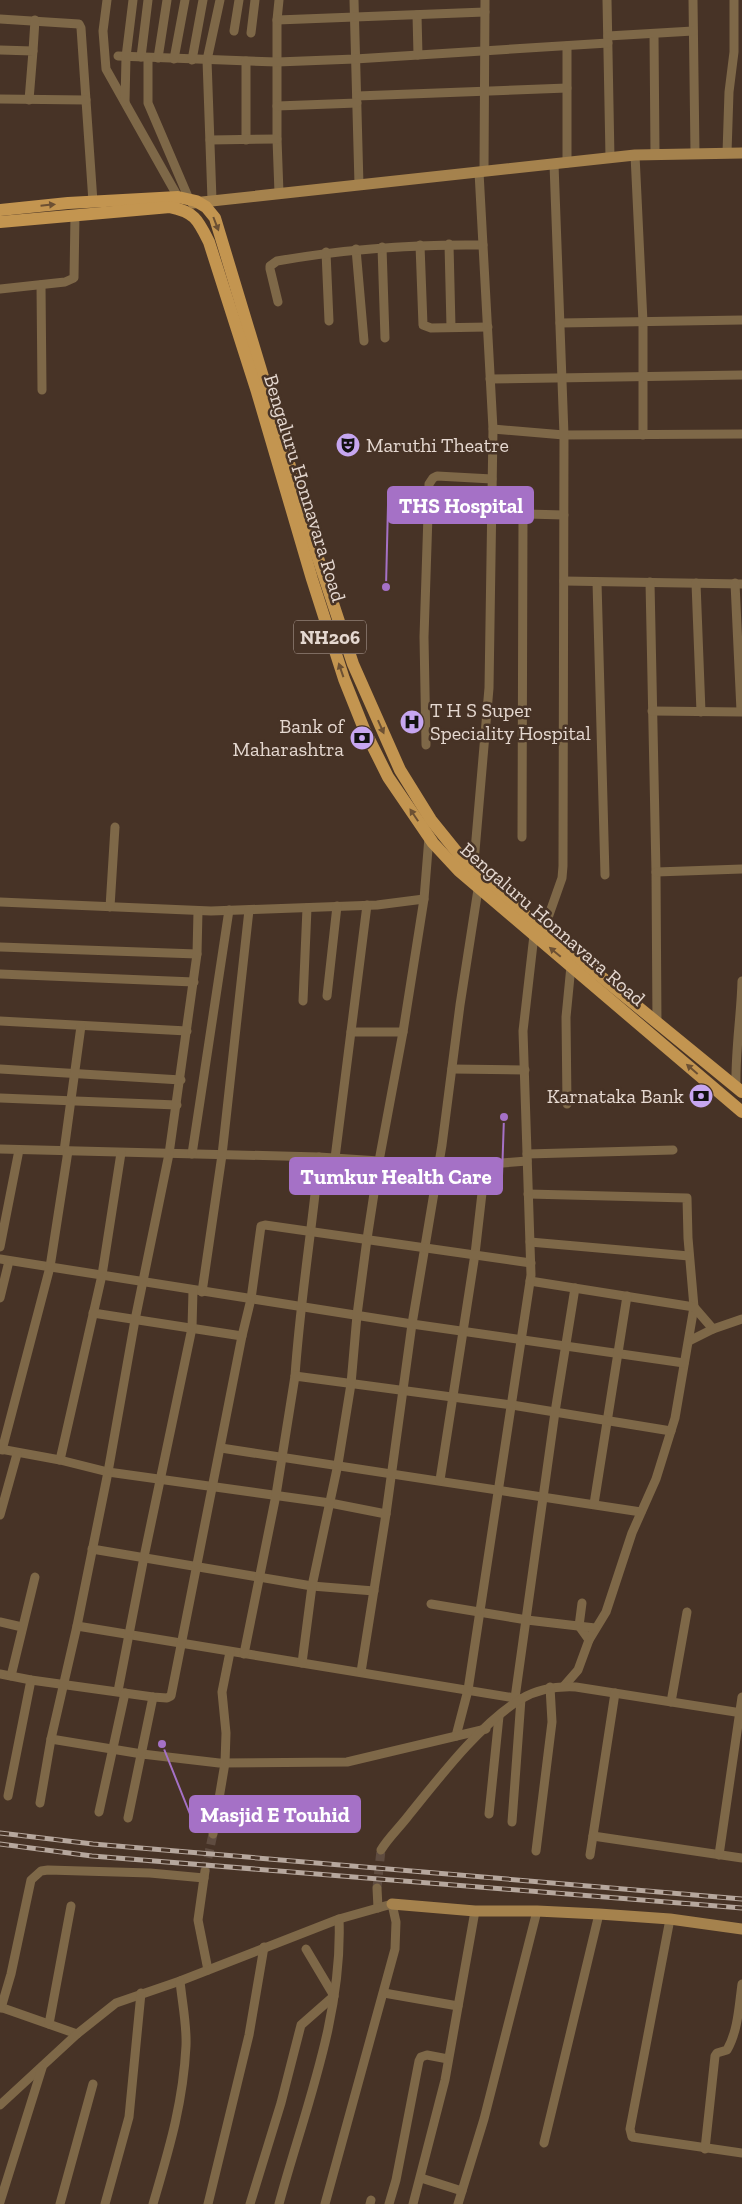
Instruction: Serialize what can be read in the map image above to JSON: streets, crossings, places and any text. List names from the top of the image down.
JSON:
{
  "streets": {
    "main road": ["Bengaluru Honnavara Road", "NH206"]
  },
  "crossings": [
    ["Bengaluru Honnavara Road", "NH206"]
  ],
  "places": {
    "theatre": ["Maruthi Theatre"],
    "other": ["THS Hospital", "Tumkur Health Care", "Masjid E Touhid"],
    "hospital": ["T H S Super Speciality Hospital"],
    "bank": ["Bank of Maharashtra", "Karnataka Bank"]
  }
}
